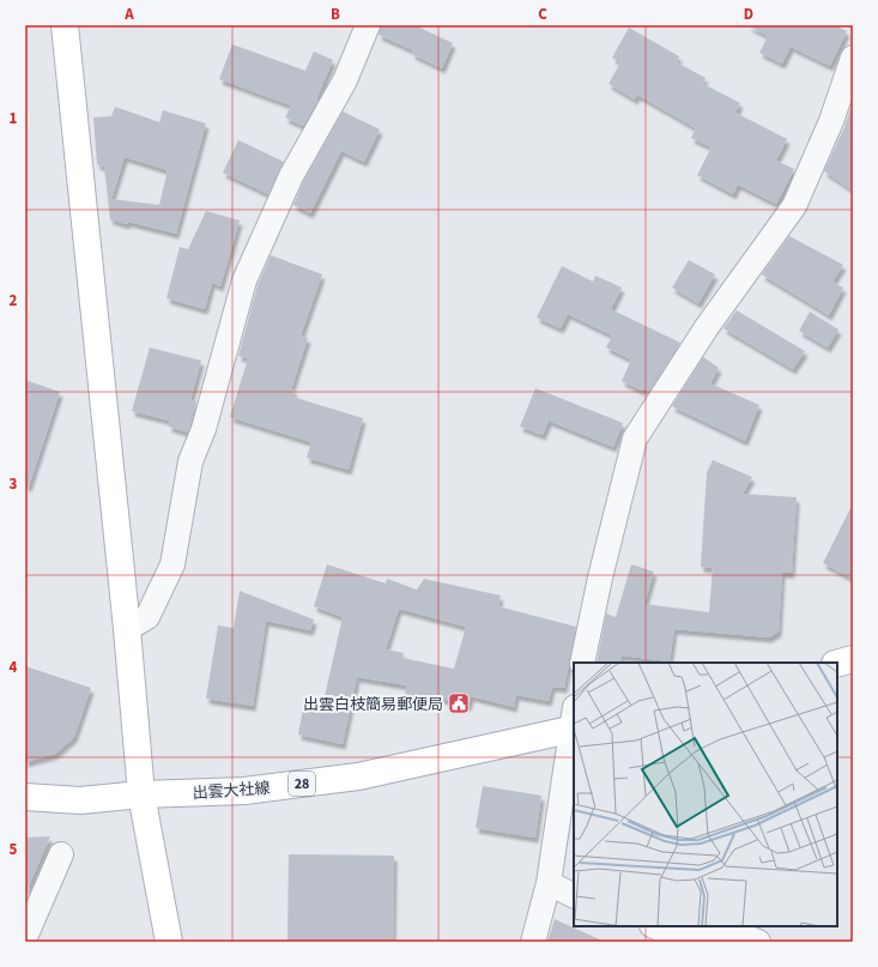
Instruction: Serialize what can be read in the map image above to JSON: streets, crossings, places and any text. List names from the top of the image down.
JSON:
{
  "streets": {
    "street": ["28", "出雲大社線"]
  },
  "places": {
    "public building": ["出雲白枝簡易郵便局"]
  },
  "grid": {
    "columns": [
      "A",
      "B",
      "C",
      "D"
    ],
    "rows": [
      "1",
      "2",
      "3",
      "4",
      "5"
    ]
  }
}
